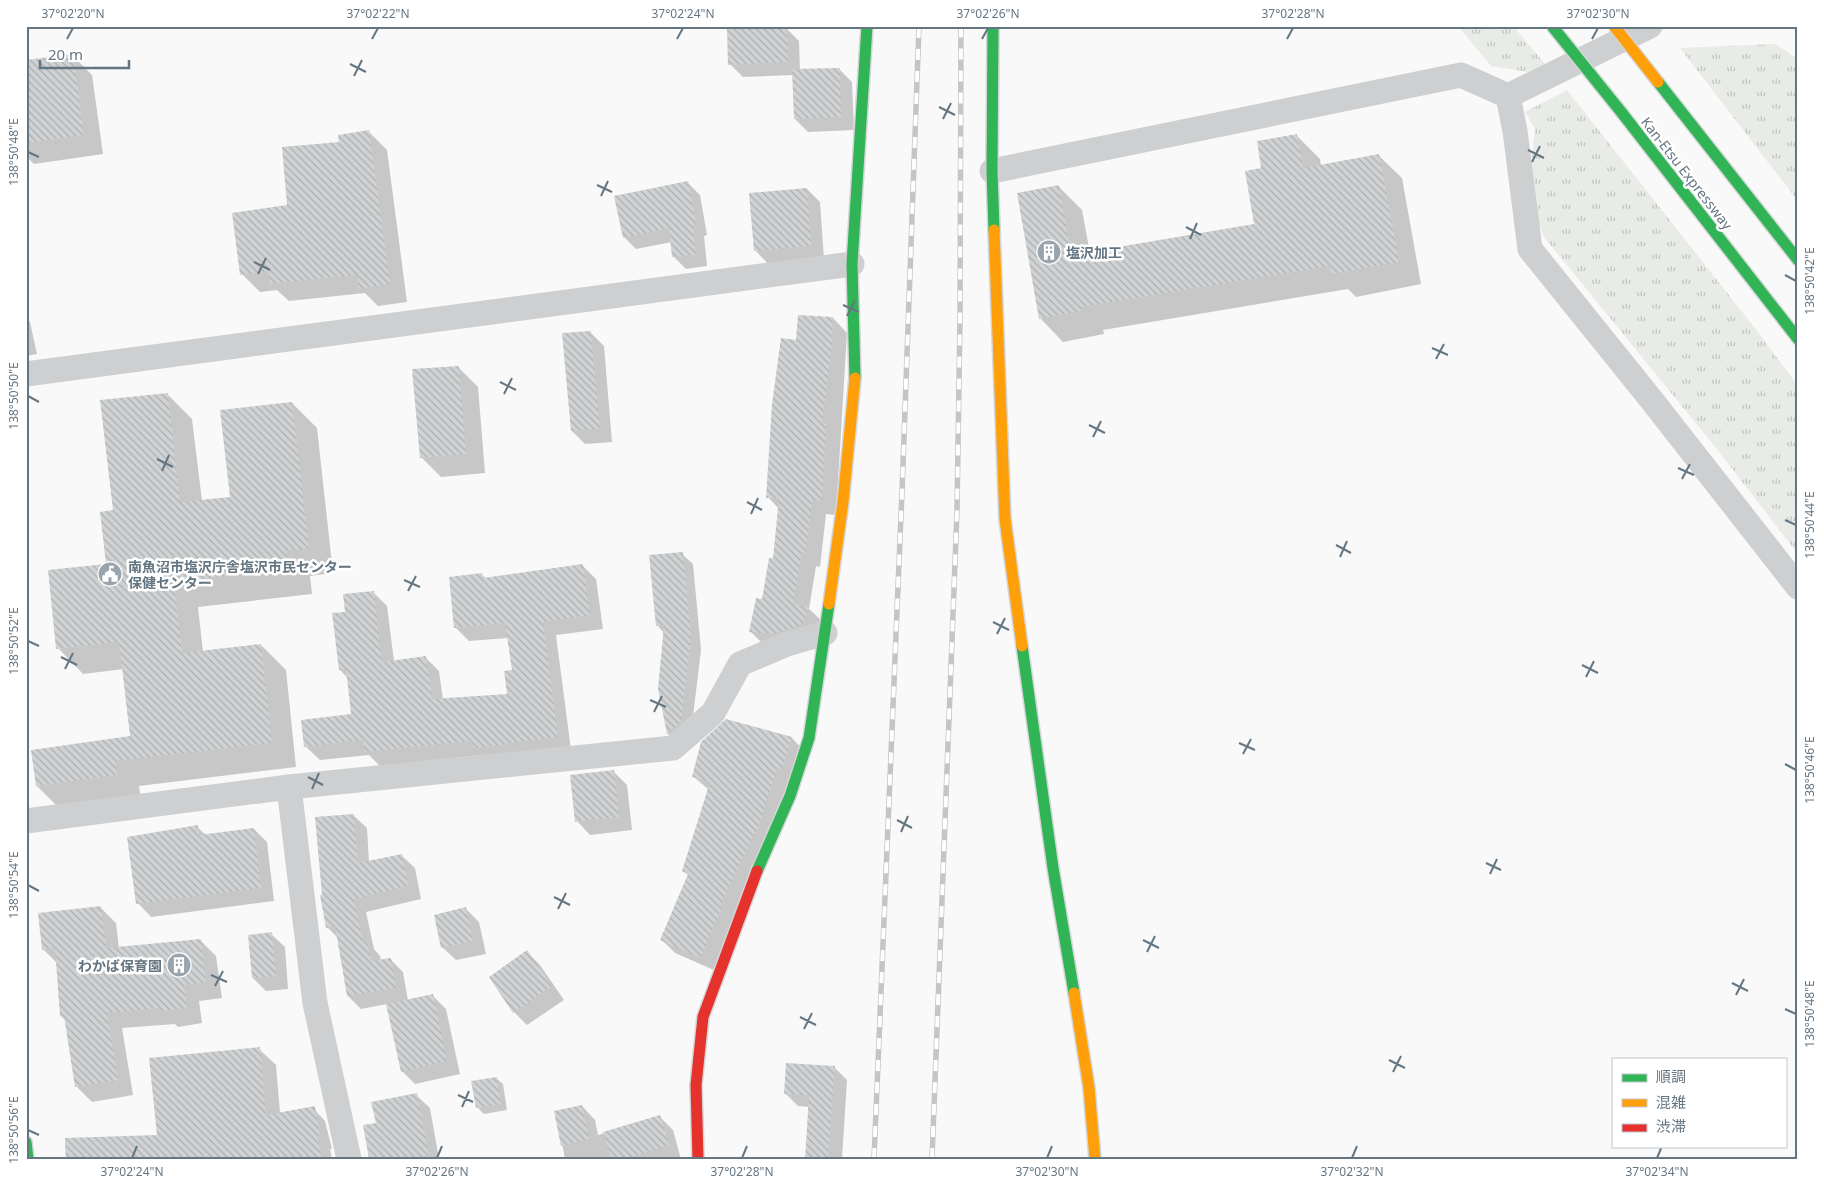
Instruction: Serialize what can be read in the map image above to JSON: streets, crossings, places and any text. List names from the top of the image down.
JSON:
{
  "streets": {
    "main road": ["Kan-Etsu Expressway"]
  },
  "places": {
    "building": ["塩沢加工", "わかば保育園"],
    "public building": ["南魚沼市塩沢庁舎塩沢市民センター 保健センター"]
  },
  "legend": ["順調", "混雑", "渋滞"],
  "scale_bar": "20 m",
  "coordinates": [
    "37°02'20\"N",
    "37°02'22\"N",
    "37°02'24\"N",
    "37°02'26\"N",
    "37°02'28\"N",
    "37°02'30\"N",
    "138°50'48\"E",
    "138°50'42\"E",
    "138°50'50\"E",
    "138°50'44\"E",
    "138°50'52\"E",
    "138°50'46\"E",
    "138°50'54\"E",
    "138°50'56\"E",
    "37°02'32\"N",
    "37°02'34\"N"
  ]
}
